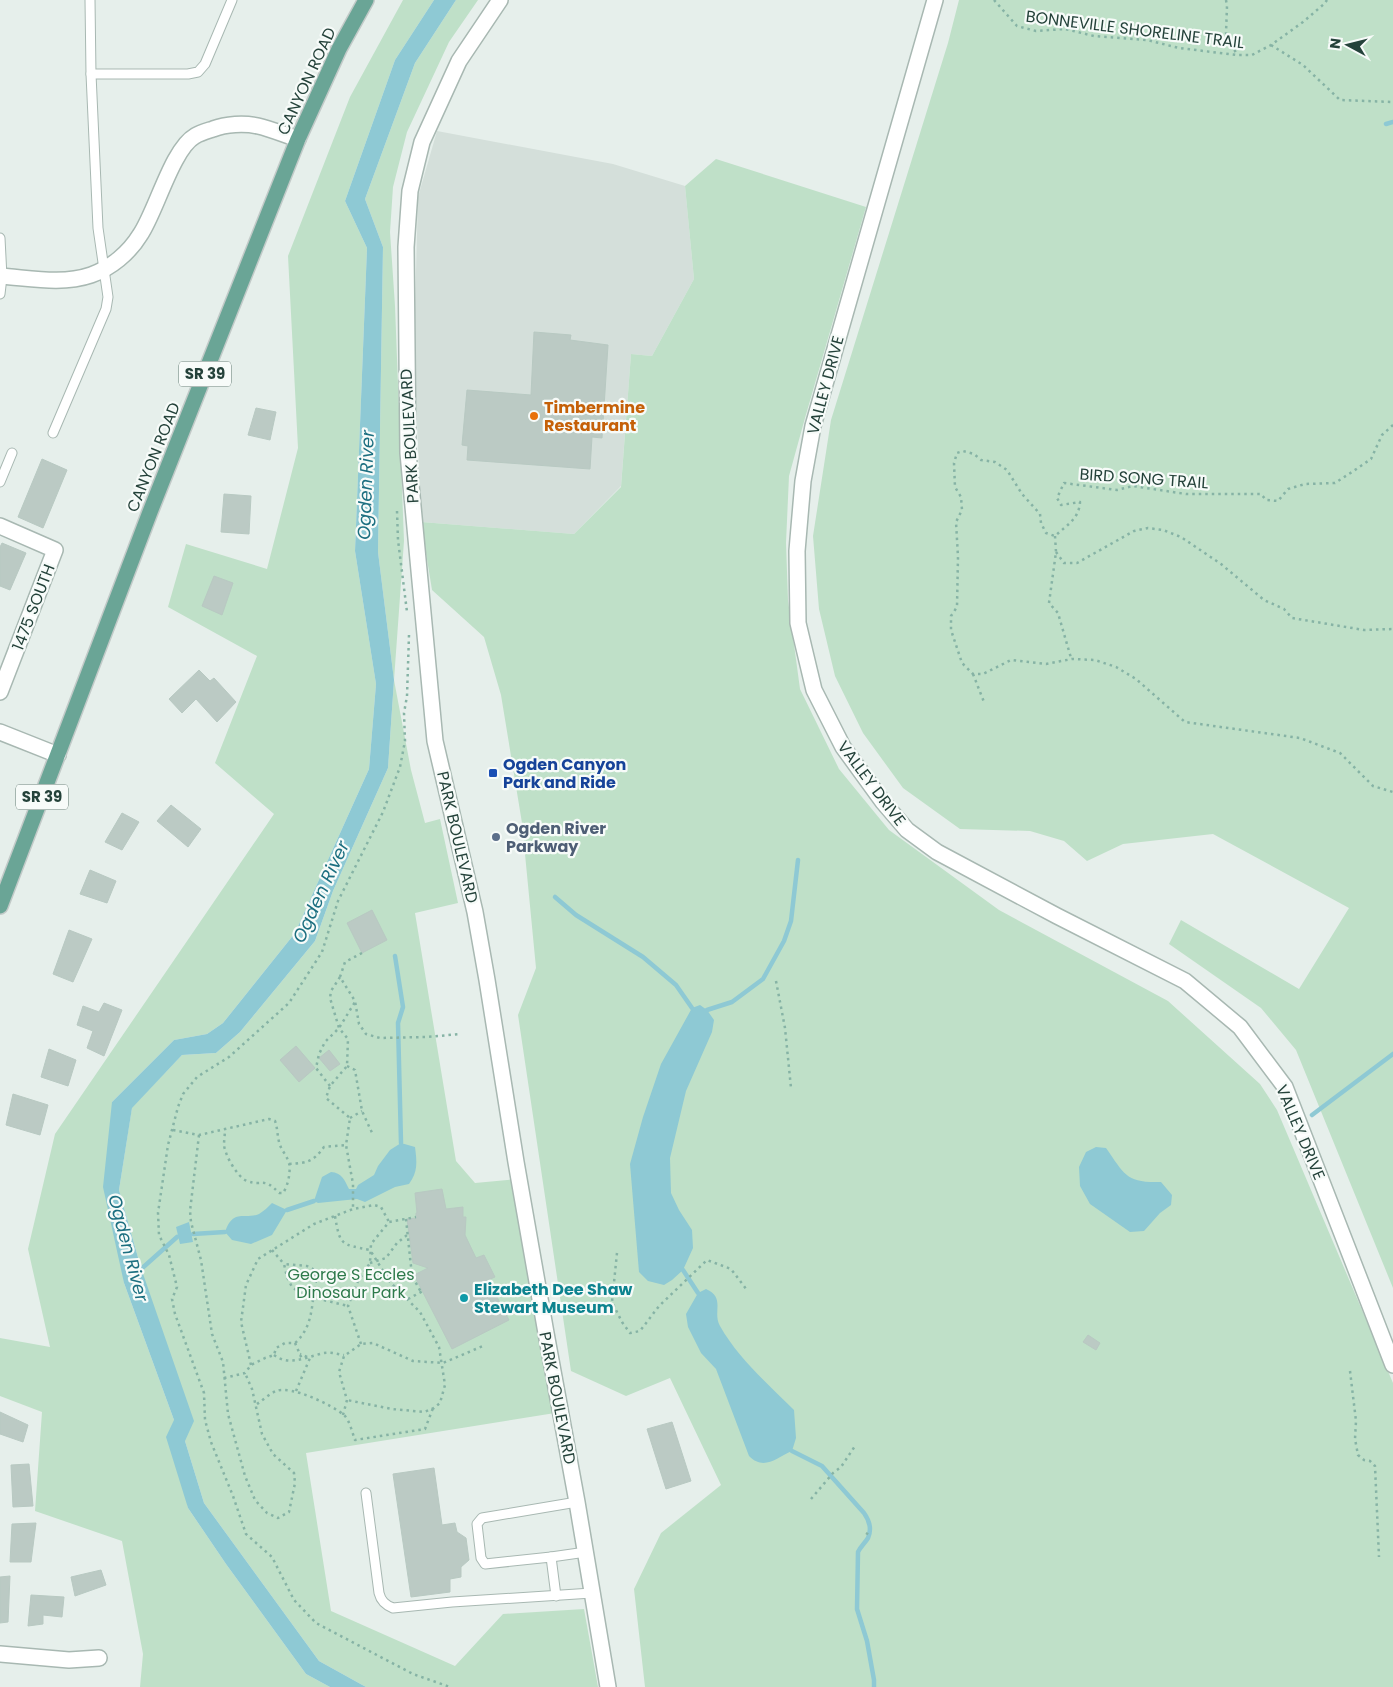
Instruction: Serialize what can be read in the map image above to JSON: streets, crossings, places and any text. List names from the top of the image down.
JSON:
{
  "streets": {
    "main road": ["CANYON ROAD", "SR 39"],
    "street": ["VALLEY DRIVE", "PARK BOULEVARD", "1475 SOUTH"],
    "path": ["BONNEVILLE SHORELINE TRAIL", "BIRD SONG TRAIL"]
  },
  "water": ["Ogden River"],
  "parks": ["George S Eccles Dinosaur Park"],
  "places": {
    "other": ["Timbermine Restaurant", "Ogden River Parkway", "Elizabeth Dee Shaw Stewart Museum"],
    "transit": ["Ogden Canyon Park and Ride"]
  },
  "north": "left"
}
